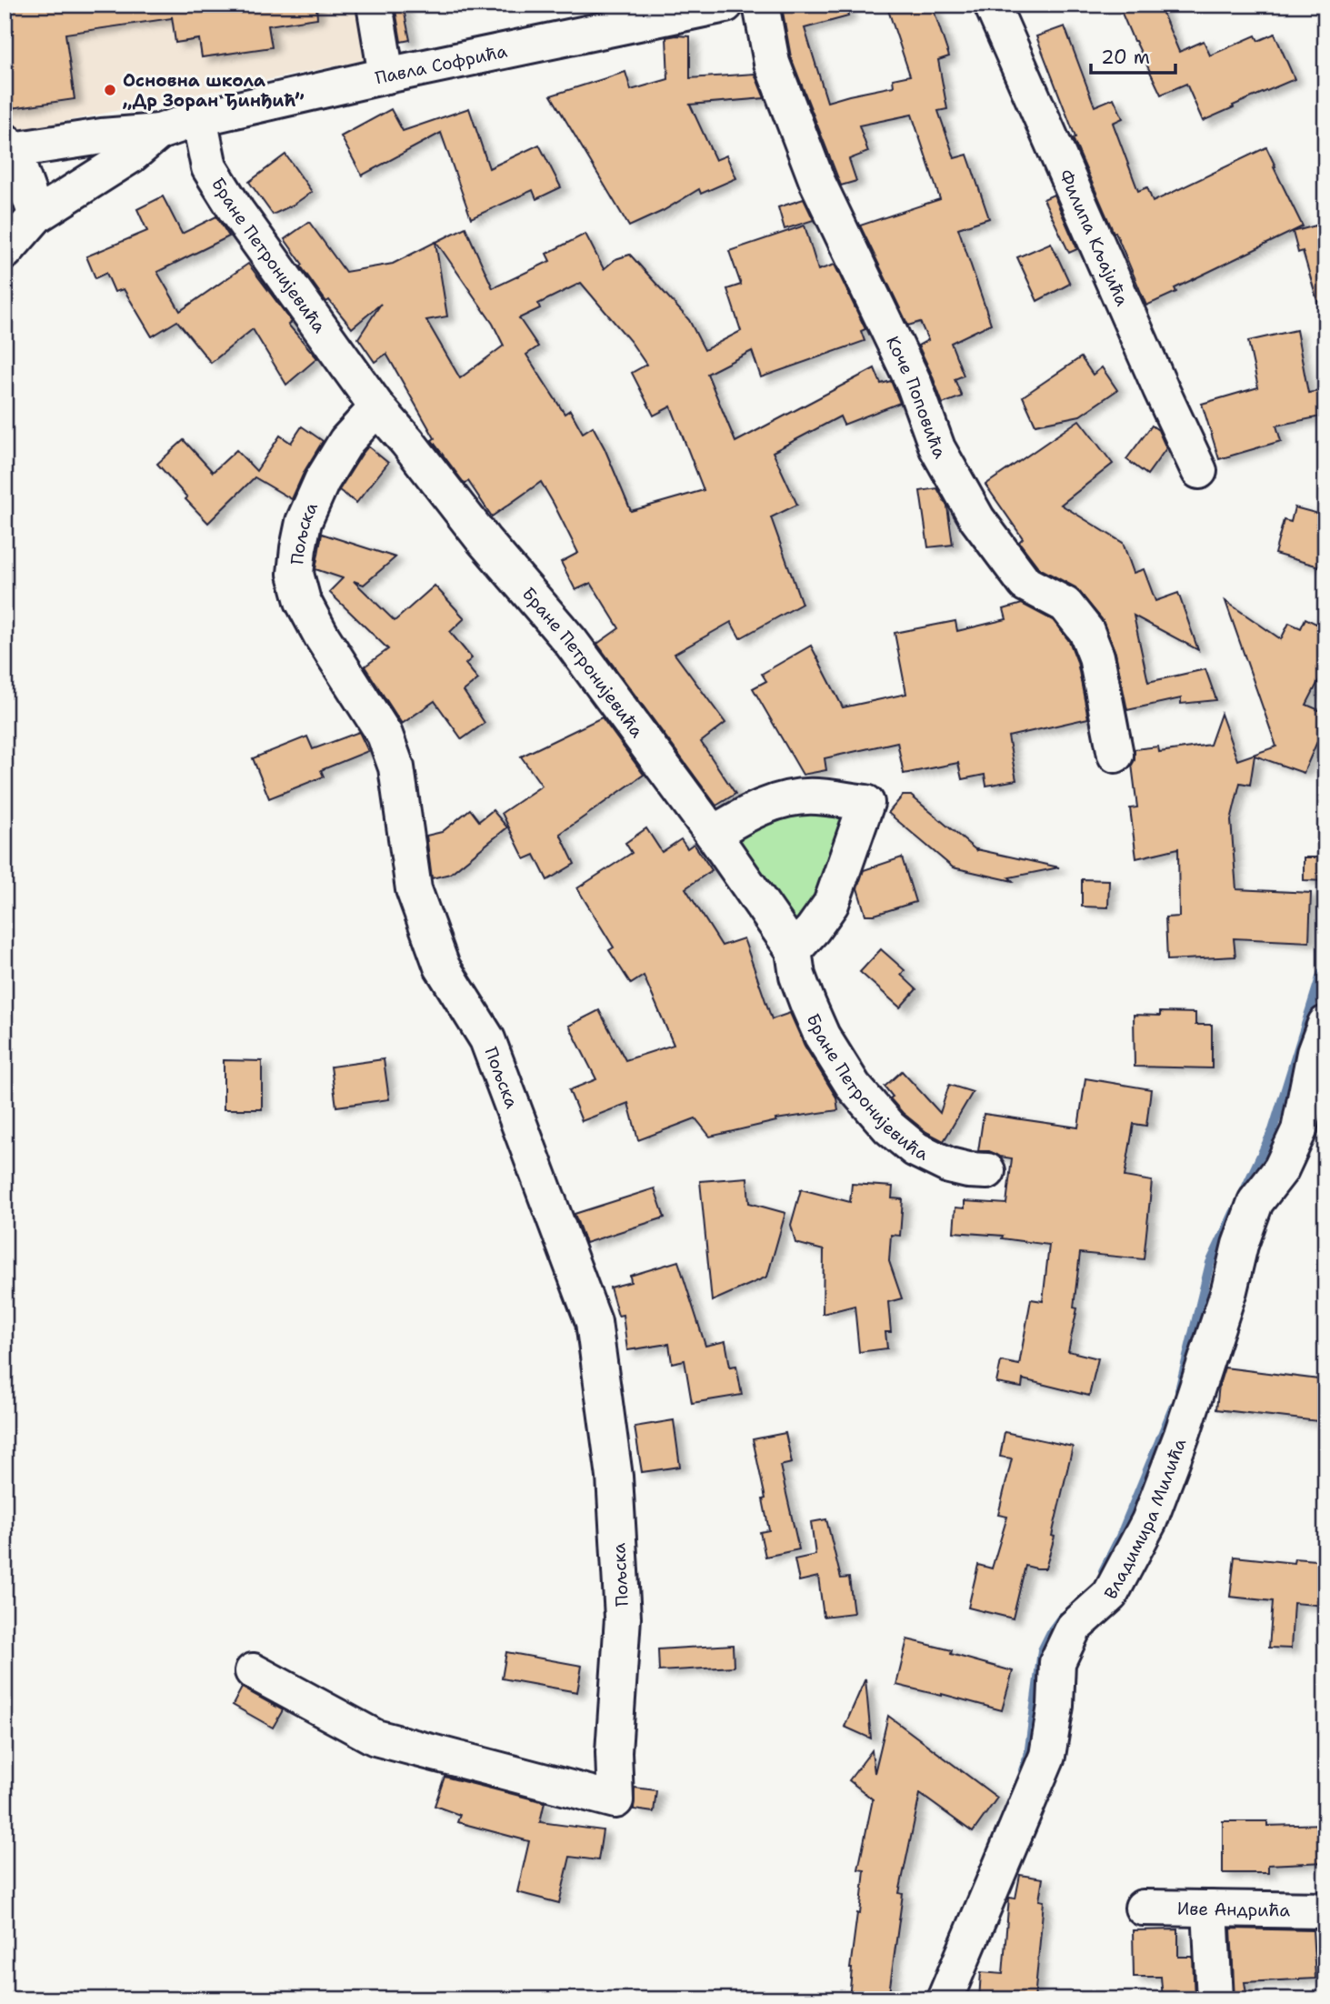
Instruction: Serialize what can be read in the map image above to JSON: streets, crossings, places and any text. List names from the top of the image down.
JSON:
{
  "streets": {
    "street": [
      "Павла Софрића",
      "Филипа Кљајића",
      "Бране Петронијевића",
      "Коче Поповића",
      "Пољска",
      "Владимира Милића",
      "Иве Андрића"
    ]
  },
  "crossings": [
    ["Павла Софрића", "Бране Петронијевића"],
    ["Бране Петронијевића", "Пољска"]
  ],
  "places": ["Основна школа „Др Зоран Ђинђић”"],
  "scale_bar": "20 m"
}
